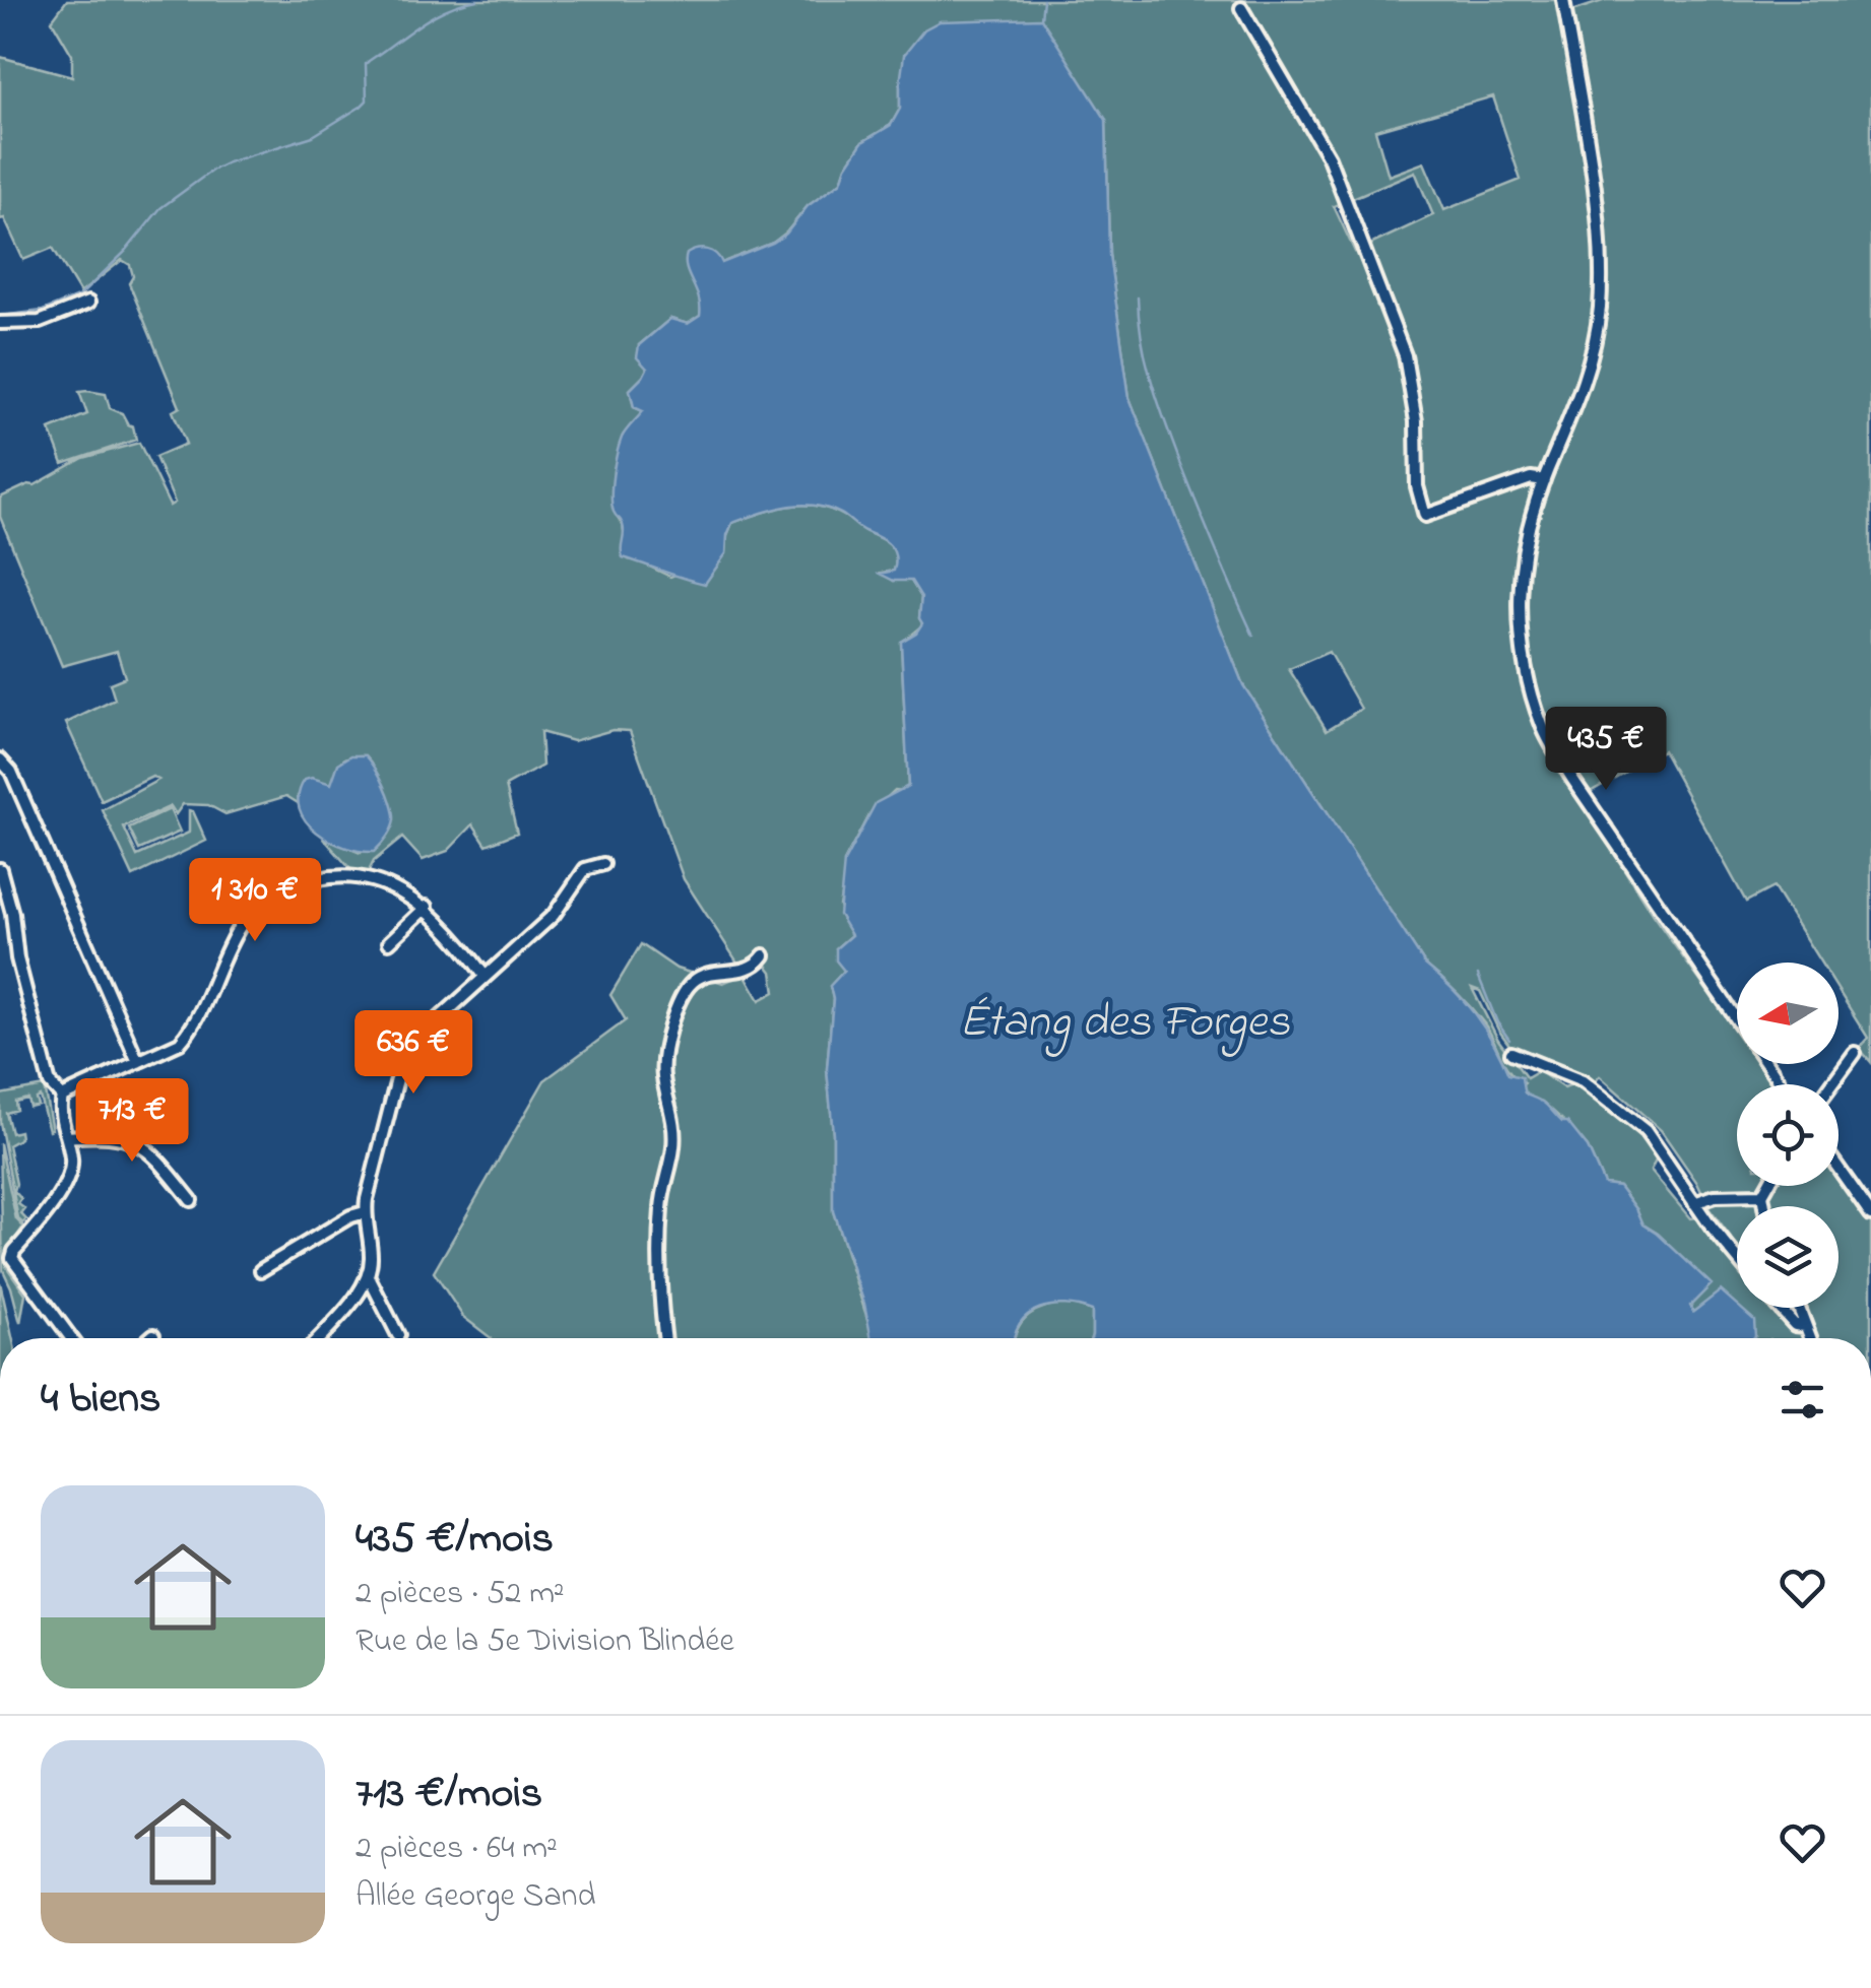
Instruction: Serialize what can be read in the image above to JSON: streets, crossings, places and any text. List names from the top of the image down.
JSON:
{
  "water": ["Étang des Forges"],
  "north": "left",
  "page": {
    "price": [
      "435 €",
      "1 310 €",
      "636 €",
      "713 €"
    ],
    "heading": "4 biens",
    "list": [
      {
        "name": "435 €/mois",
        "note": "2 pièces · 52 m² · Rue de la 5e Division Blindée"
      },
      {
        "name": "713 €/mois",
        "note": "2 pièces · 64 m² · Allée George Sand"
      }
    ]
  }
}
